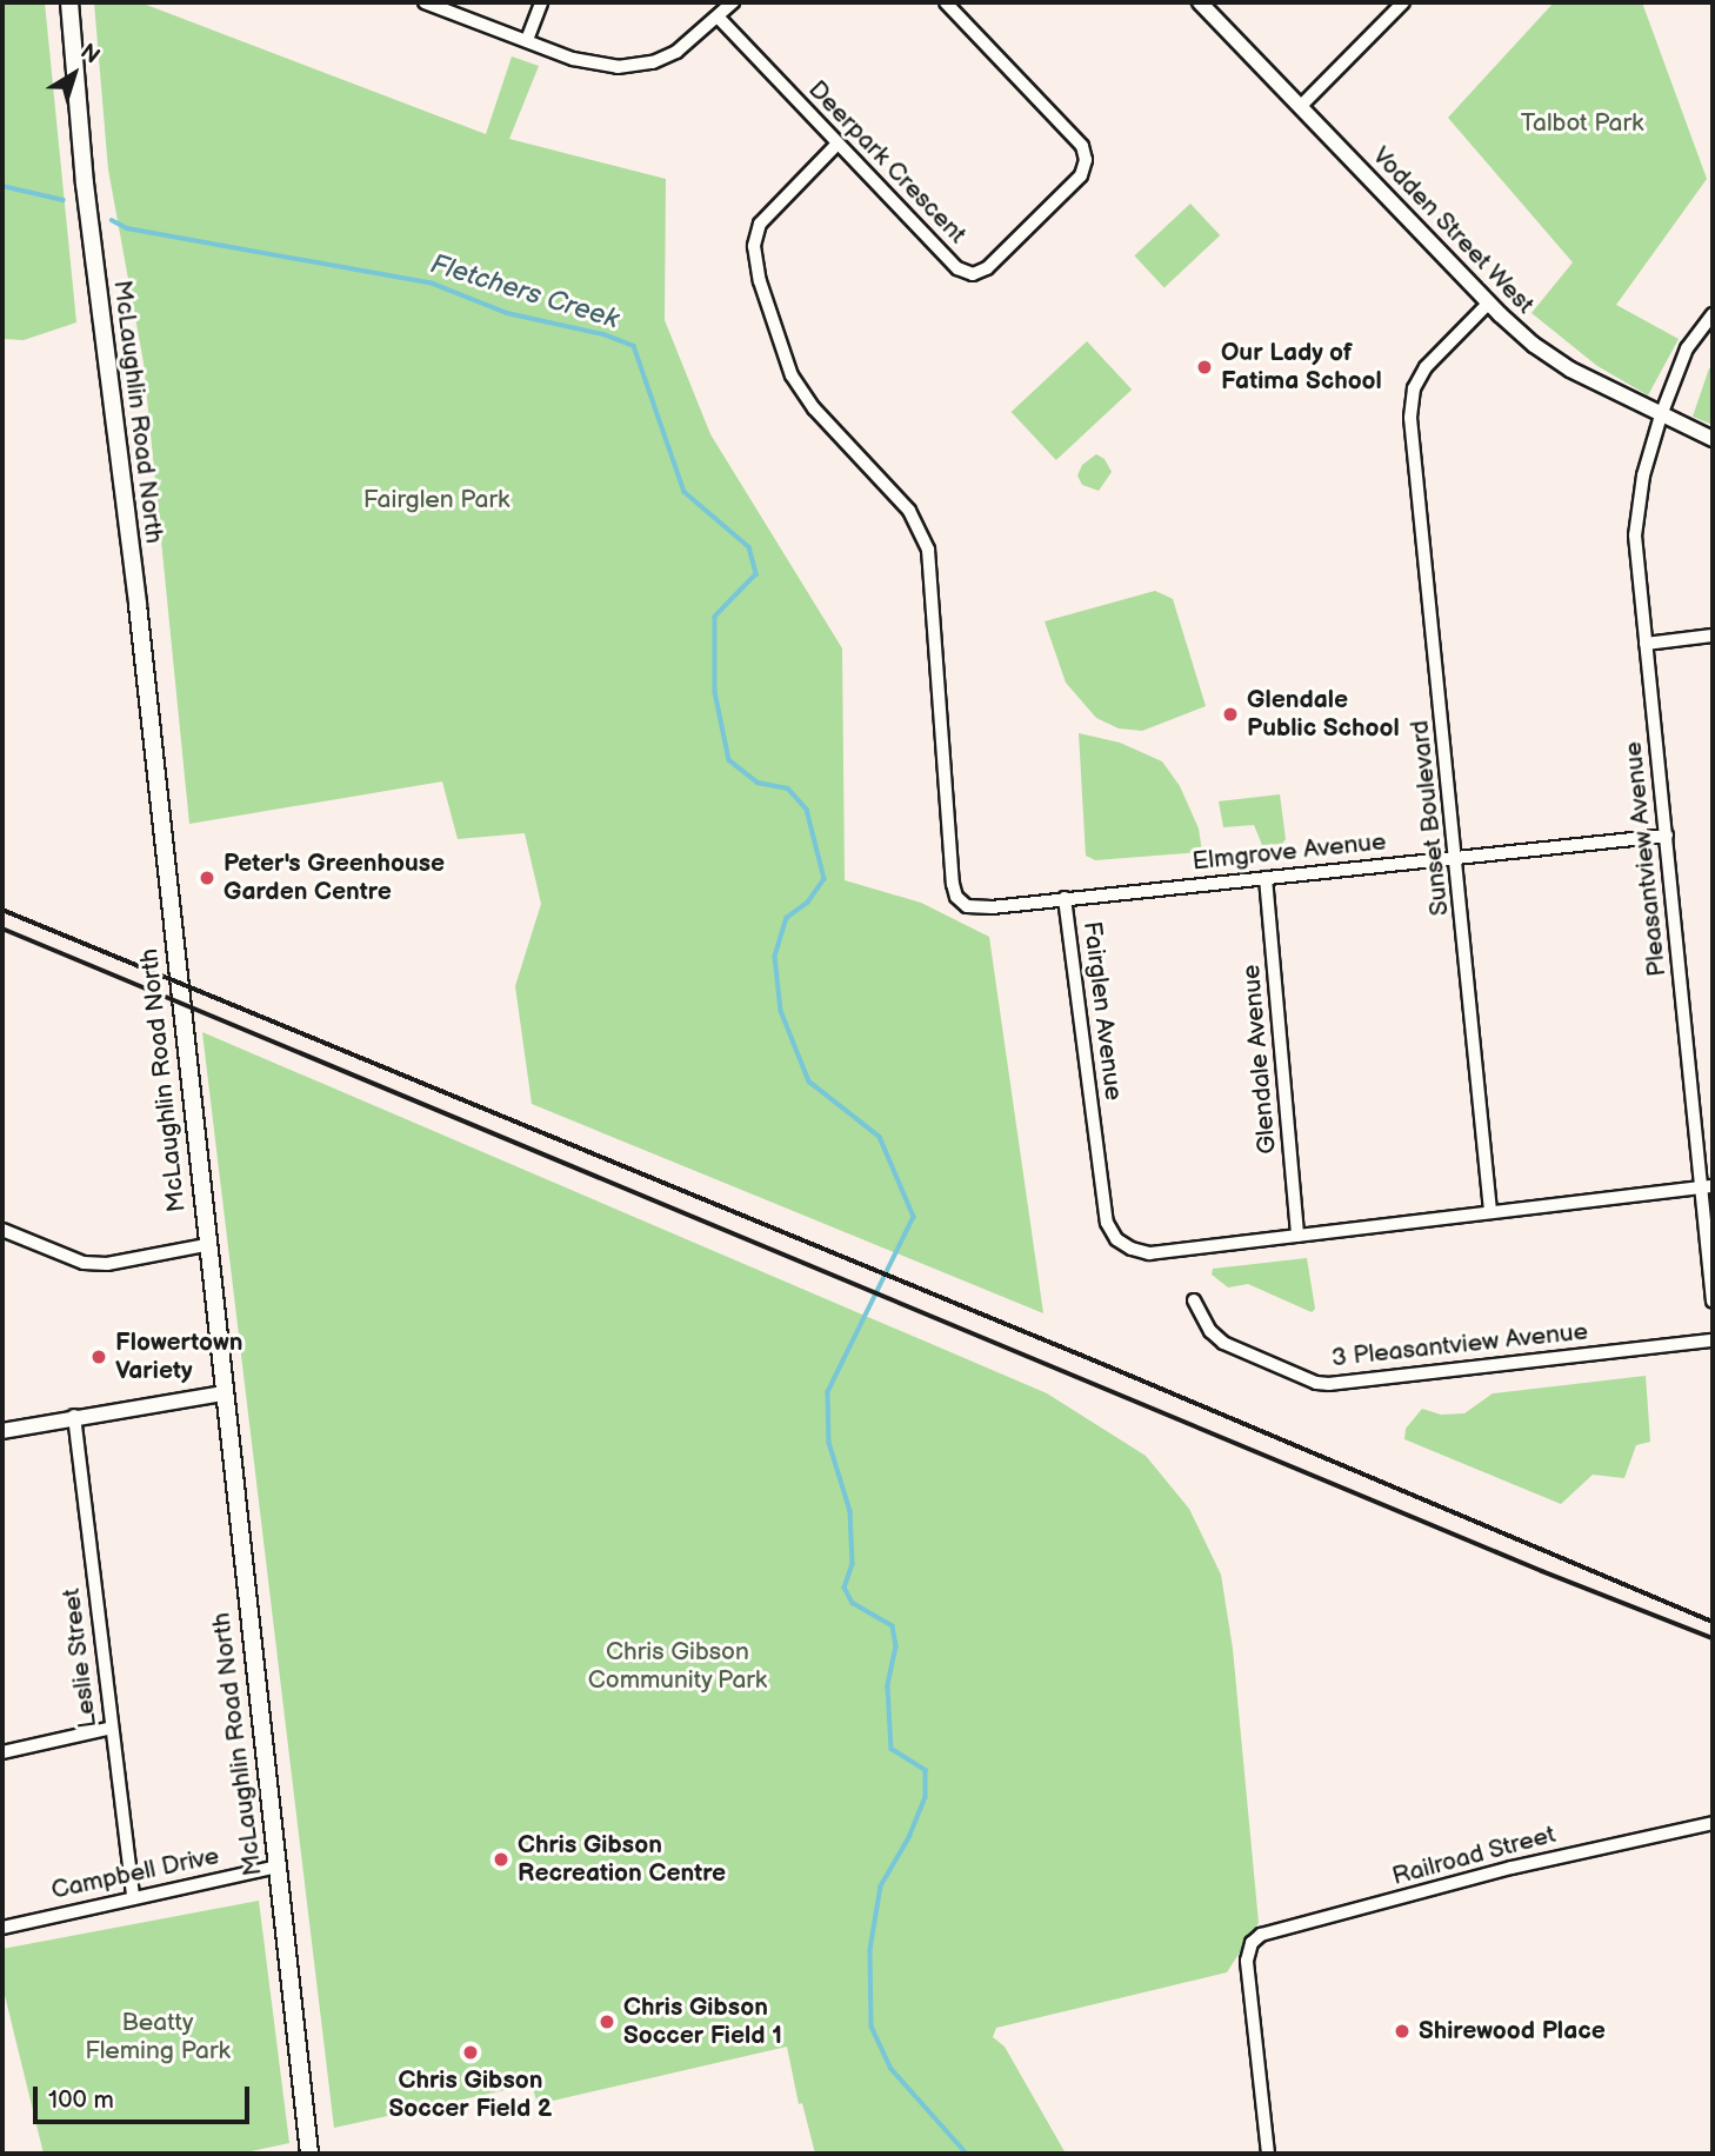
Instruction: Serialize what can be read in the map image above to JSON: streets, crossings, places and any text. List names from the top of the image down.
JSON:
{
  "streets": {
    "main road": ["McLaughlin Road North"],
    "street": [
      "Deerpark Crescent",
      "Vodden Street West",
      "Sunset Boulevard",
      "Elmgrove Avenue",
      "Pleasantview Avenue",
      "Fairglen Avenue",
      "Glendale Avenue",
      "3 Pleasantview Avenue",
      "Leslie Street",
      "Railroad Street",
      "Campbell Drive"
    ]
  },
  "crossings": [
    ["Deerpark Crescent", "Fairglen Avenue"],
    ["Vodden Street West", "Sunset Boulevard"],
    ["Vodden Street West", "Pleasantview Avenue"],
    ["McLaughlin Road North", "Campbell Drive"],
    ["Sunset Boulevard", "Elmgrove Avenue"],
    ["Sunset Boulevard", "Fairglen Avenue"],
    ["Elmgrove Avenue", "Pleasantview Avenue"],
    ["Elmgrove Avenue", "Fairglen Avenue"],
    ["Elmgrove Avenue", "Glendale Avenue"],
    ["Pleasantview Avenue", "Fairglen Avenue"],
    ["Fairglen Avenue", "Glendale Avenue"],
    ["Leslie Street", "Campbell Drive"]
  ],
  "water": ["Fletchers Creek"],
  "parks": [
    "Talbot Park",
    "Fairglen Park",
    "Chris Gibson Community Park",
    "Beatty Fleming Park"
  ],
  "places": [
    "Our Lady of Fatima School",
    "Glendale Public School",
    "Peter's Greenhouse Garden Centre",
    "Flowertown Variety",
    "Chris Gibson Recreation Centre",
    "Chris Gibson Soccer Field 1",
    "Shirewood Place",
    "Chris Gibson Soccer Field 2"
  ],
  "scale_bar": "100 m",
  "north": "top right"
}
